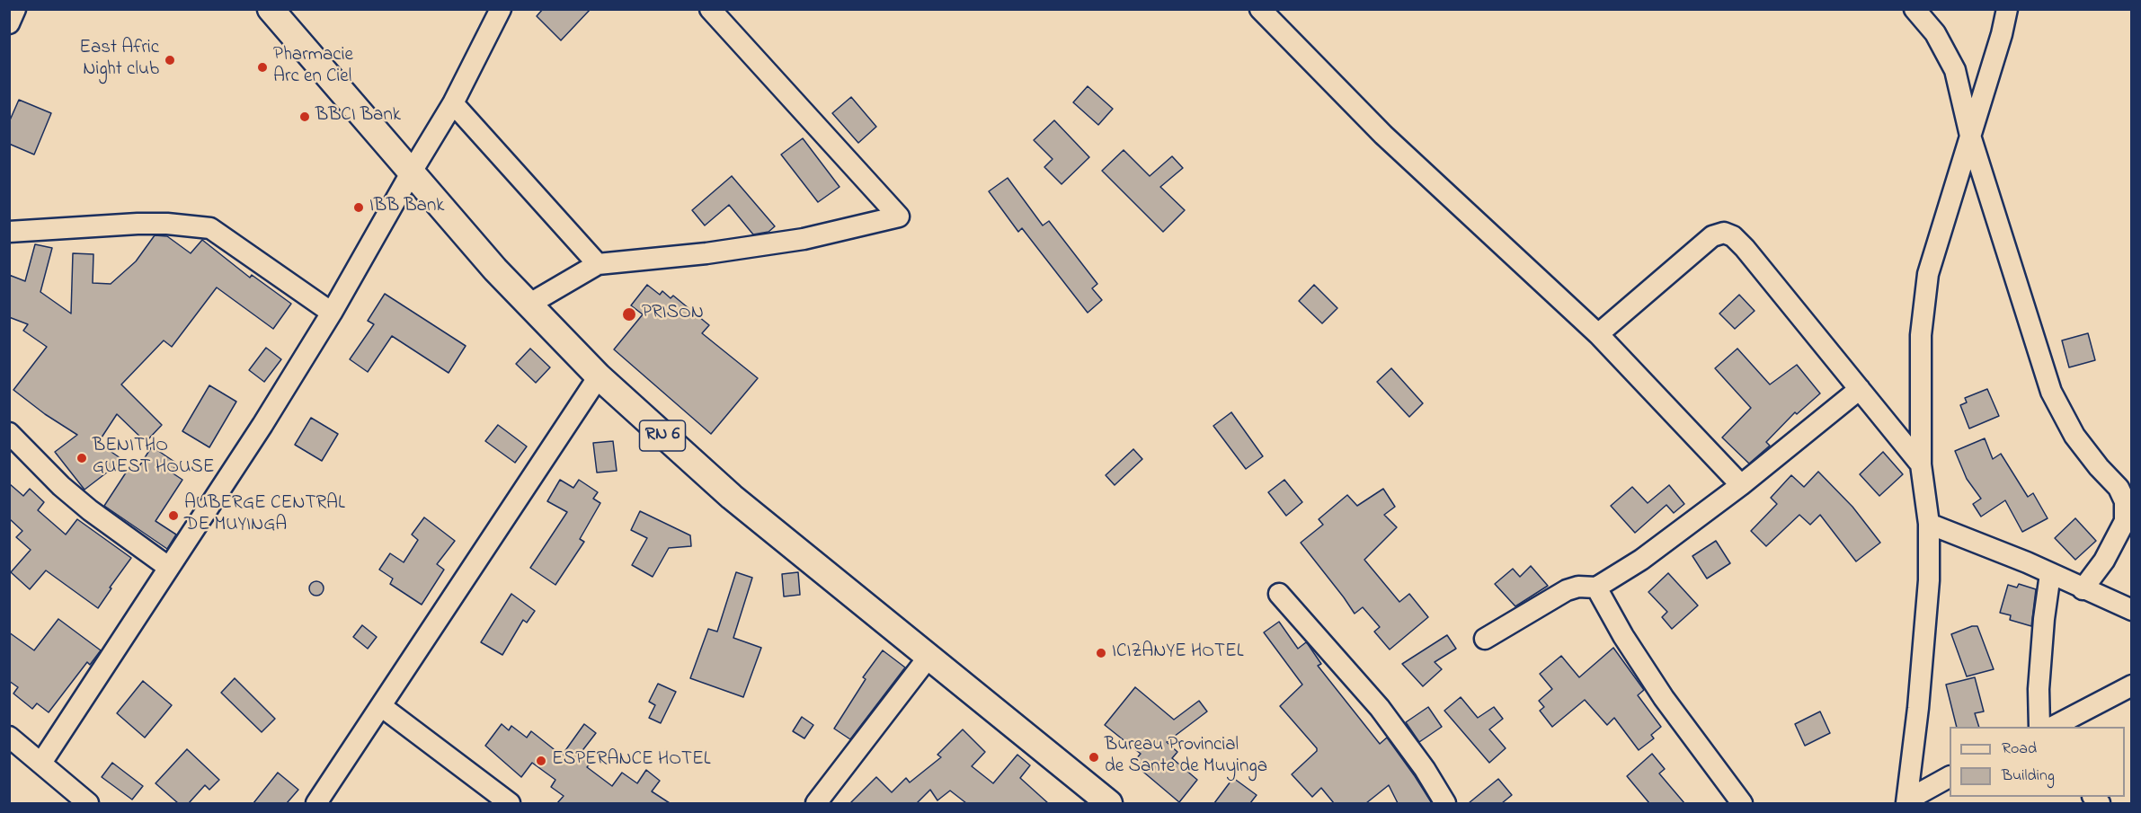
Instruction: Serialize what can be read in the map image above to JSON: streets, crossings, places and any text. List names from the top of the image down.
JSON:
{
  "streets": {
    "main road": ["RN 6"]
  },
  "places": [
    "East Afric Night club",
    "Pharmacie Arc en Ciel",
    "BBCI Bank",
    "IBB Bank",
    "PRISON",
    "BENITHO GUEST HOUSE",
    "AUBERGE CENTRAL DE MUYINGA",
    "ICIZANYE HOTEL",
    "Bureau Provincial de Sante de Muyinga",
    "ESPERANCE HOTEL"
  ],
  "legend": ["Road", "Building"]
}
